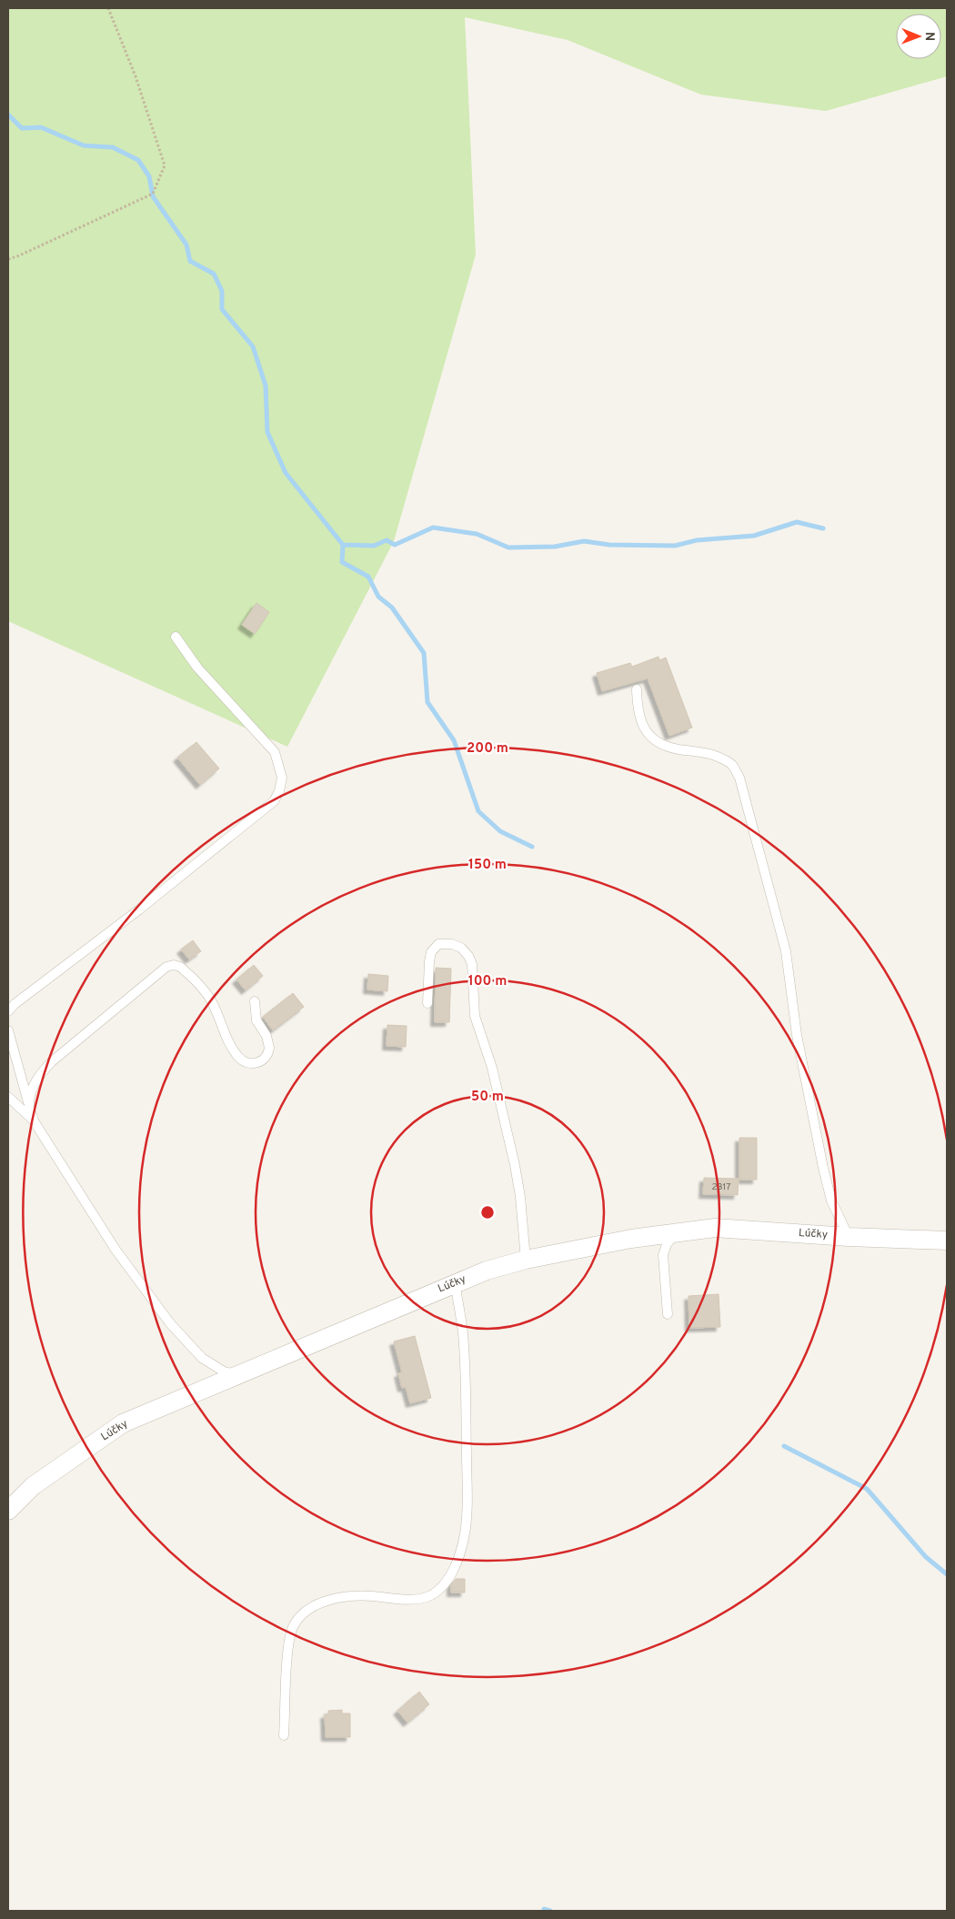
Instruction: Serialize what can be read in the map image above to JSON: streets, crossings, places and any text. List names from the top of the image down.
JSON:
{
  "streets": {
    "street": ["Lúčky"]
  },
  "house_numbers": ["2317"],
  "north": "right",
  "rings": [
    "200 m",
    "150 m",
    "100 m",
    "50 m"
  ]
}
